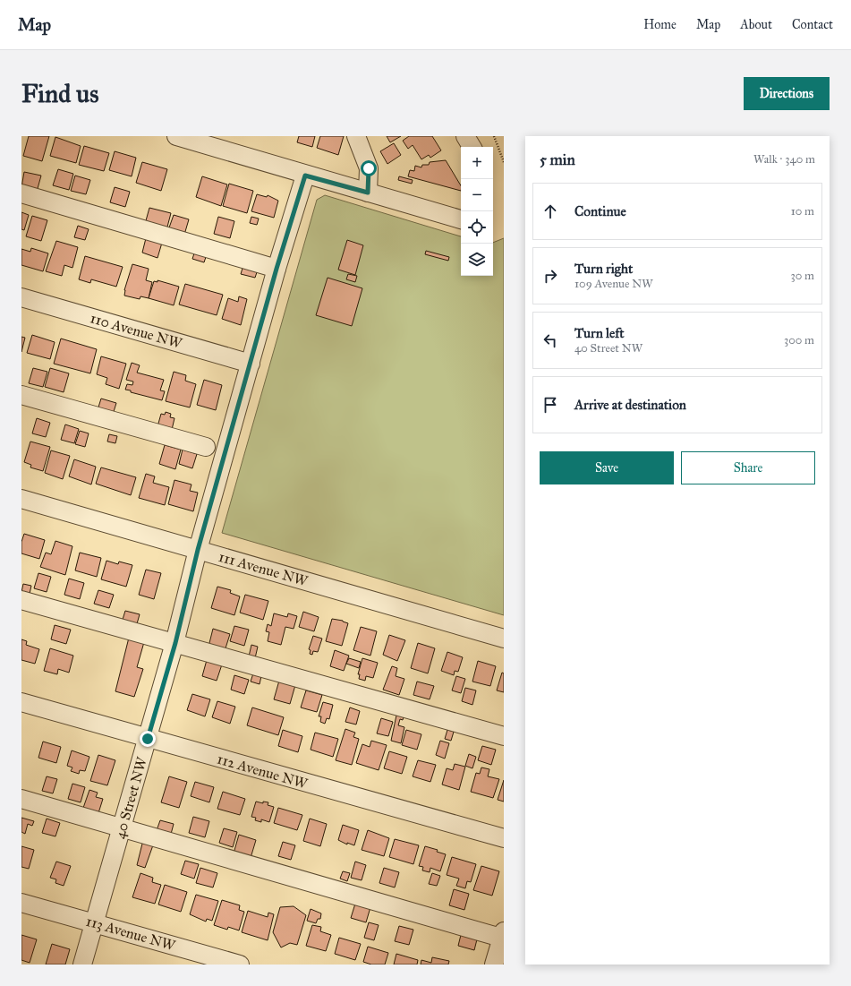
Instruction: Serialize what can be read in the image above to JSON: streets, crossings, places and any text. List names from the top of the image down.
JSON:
{
  "streets": {
    "street": [
      "110 Avenue NW",
      "111 Avenue NW",
      "112 Avenue NW",
      "40 Street NW",
      "113 Avenue NW"
    ]
  },
  "crossings": [
    ["110 Avenue NW", "40 Street NW"],
    ["111 Avenue NW", "40 Street NW"],
    ["112 Avenue NW", "40 Street NW"],
    ["40 Street NW", "113 Avenue NW"]
  ],
  "page": {
    "header": "Map",
    "nav": [
      "Home",
      "Map",
      "About",
      "Contact"
    ],
    "buttons": [
      "Directions",
      ["Save", "Share"]
    ],
    "title": "Find us",
    "heading": ["5 min", "Walk · 340 m"],
    "map_buttons": ["+", "−"],
    "list": [
      ["Continue", "10 m"],
      ["Turn right", "109 Avenue NW", "30 m"],
      ["Turn left", "40 Street NW", "300 m"],
      "Arrive at destination"
    ]
  }
}
